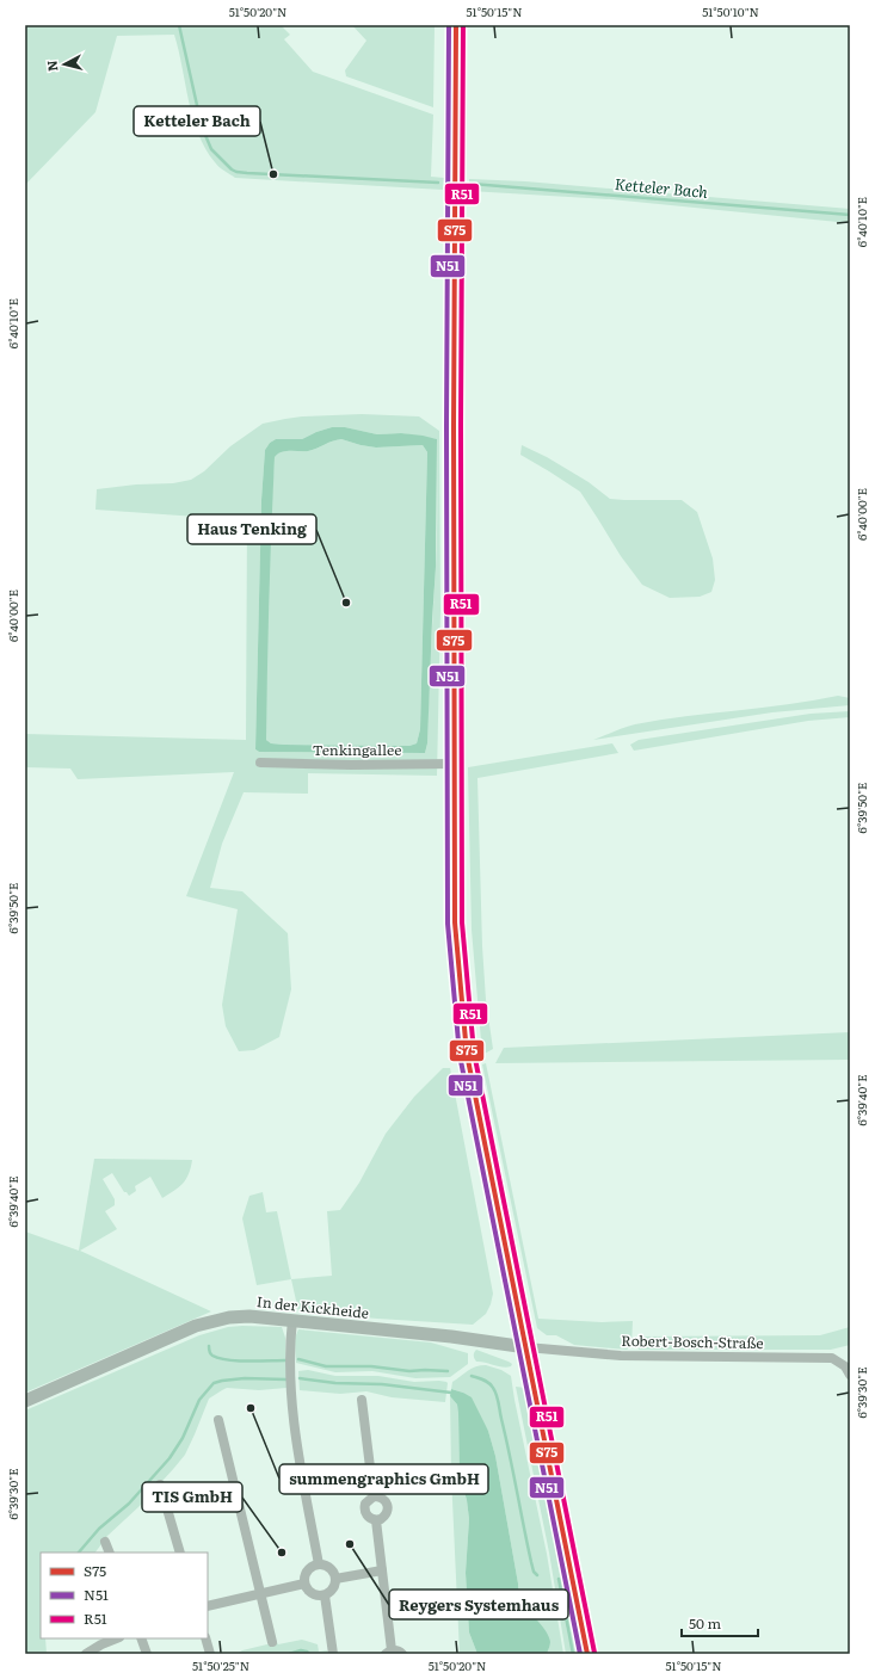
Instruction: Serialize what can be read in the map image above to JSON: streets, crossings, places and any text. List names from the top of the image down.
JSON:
{
  "streets": {
    "main road": ["In der Kickheide"],
    "street": ["Tenkingallee", "Robert-Bosch-Straße"]
  },
  "crossings": [
    ["In der Kickheide", "Robert-Bosch-Straße"]
  ],
  "water": ["Ketteler Bach"],
  "places": [
    "Ketteler Bach",
    "Haus Tenking",
    "summengraphics GmbH",
    "Reygers Systemhaus",
    "TIS GmbH"
  ],
  "lines": ["transit line S75", "transit line N51", "transit line R51"],
  "legend": ["S75", "N51", "R51"],
  "scale_bar": "50 m",
  "north": "left",
  "coordinates": [
    "51°50'20\"N",
    "51°50'15\"N",
    "51°50'10\"N",
    "6°40'10\"E",
    "6°40'00\"E",
    "6°39'50\"E",
    "6°39'40\"E",
    "6°39'30\"E",
    "51°50'25\"N"
  ]
}
